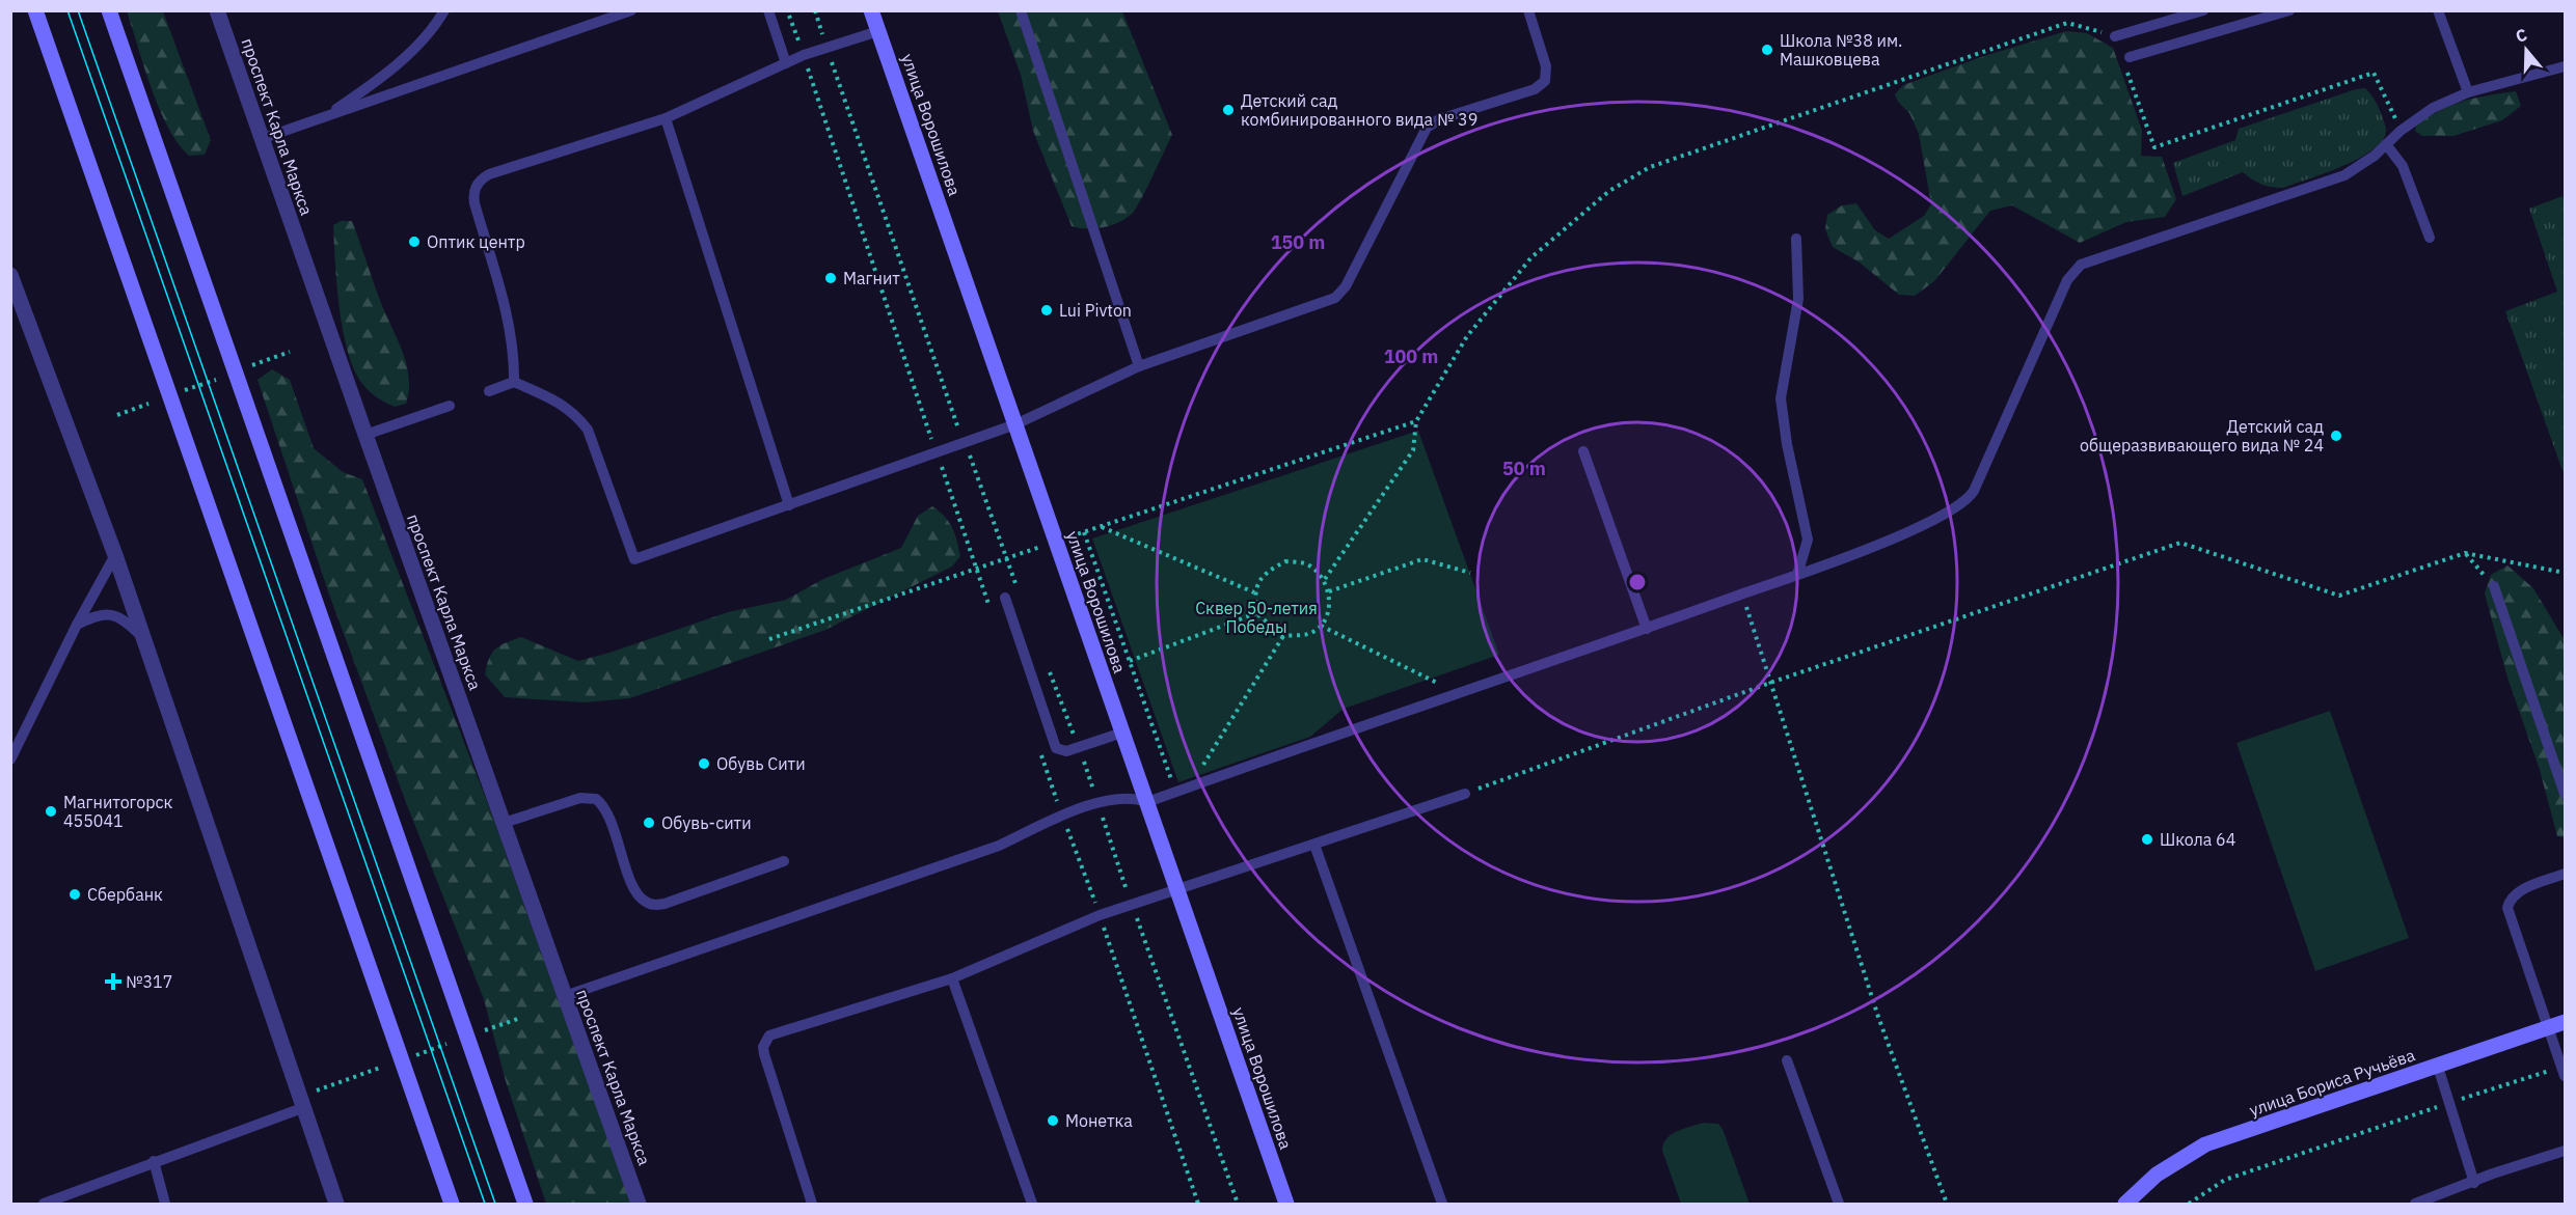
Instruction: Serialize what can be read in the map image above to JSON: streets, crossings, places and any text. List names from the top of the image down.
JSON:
{
  "streets": {
    "main road": ["улица Ворошилова", "улица Бориса Ручьёва"],
    "street": ["проспект Карла Маркса"]
  },
  "parks": ["Сквер 50-летия Победы"],
  "places": {
    "other": [
      "Школа №38 им. Машковцева",
      "Детский сад комбинированного вида № 39",
      "Оптик центр",
      "Магнит",
      "Lui Pivton",
      "Детский сад общеразвивающего вида № 24",
      "Обувь Сити",
      "Магнитогорск 455041",
      "Обувь-сити",
      "Школа 64",
      "Сбербанк",
      "Монетка"
    ],
    "health": ["№317"]
  },
  "north": "top",
  "rings": ["150 m", "100 m", "50 m"]
}
